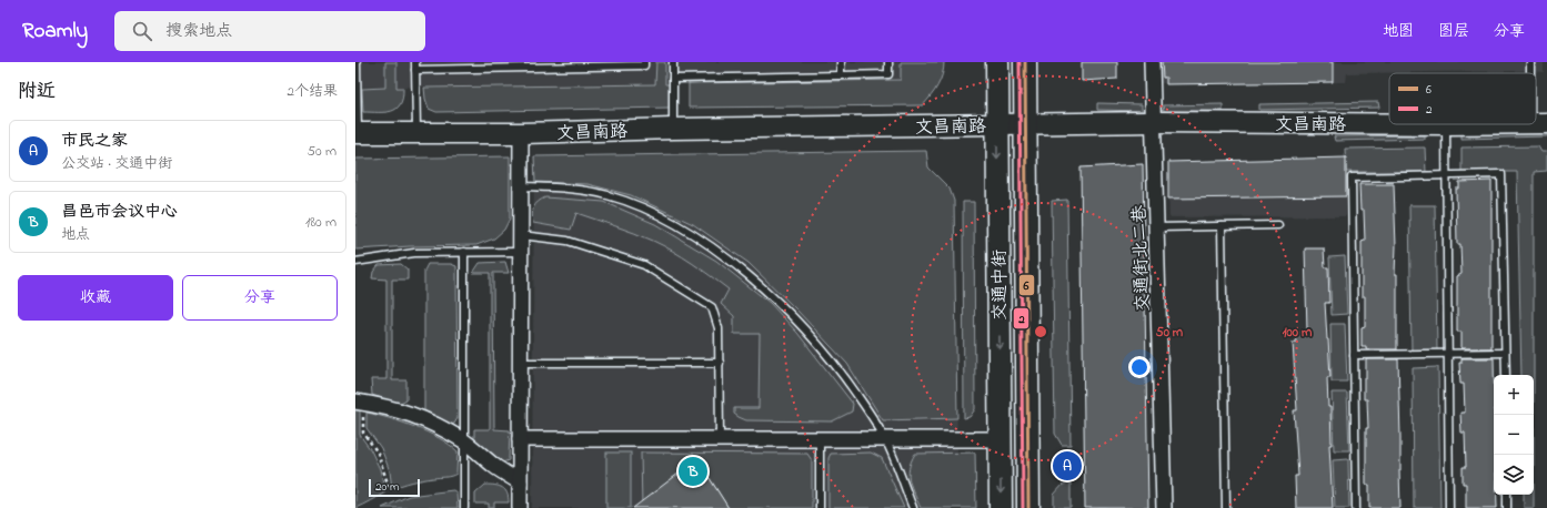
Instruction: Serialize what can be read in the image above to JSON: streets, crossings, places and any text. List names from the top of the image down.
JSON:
{
  "streets": {
    "main road": ["交通中街"],
    "street": ["文昌南路", "交通街北二巷"]
  },
  "crossings": [
    ["文昌南路", "交通街北二巷"],
    ["文昌南路", "交通中街"]
  ],
  "lines": ["transit line 6", "transit line 2"],
  "legend": ["6", "2"],
  "scale_bar": "20 m",
  "page": {
    "header": "Roamly",
    "search": "搜索地点",
    "nav": ["地图", "图层", "分享"],
    "heading": ["附近", "2个结果"],
    "list": [
      {
        "mark": "A",
        "name": "市民之家",
        "note": "公交站 · 交通中街",
        "value": "50 m"
      },
      {
        "mark": "B",
        "name": "昌邑市会议中心",
        "note": "地点",
        "value": "180 m"
      }
    ],
    "buttons": ["收藏", "分享"],
    "map_buttons": ["+", "−"],
    "pins": ["A", "B"],
    "scale": "20 m"
  },
  "rings": ["50 m", "100 m"]
}
